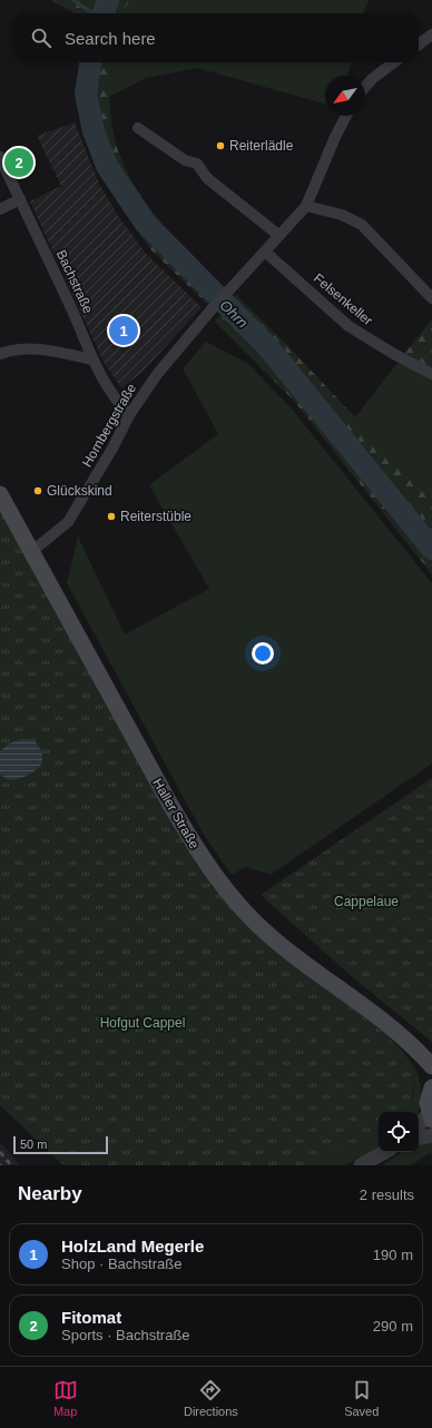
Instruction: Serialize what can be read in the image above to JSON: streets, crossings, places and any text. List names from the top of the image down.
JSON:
{
  "streets": {
    "main road": ["Haller Straße"],
    "street": ["Bachstraße", "Felsenkeller", "Hornbergstraße"]
  },
  "crossings": [
    ["Bachstraße", "Hornbergstraße"],
    ["Felsenkeller", "Hornbergstraße"],
    ["Hornbergstraße", "Haller Straße"]
  ],
  "water": ["Ohrn"],
  "parks": ["Cappelaue", "Hofgut Cappel"],
  "places": ["Reiterlädle", "Glückskind", "Reiterstüble"],
  "scale_bar": "50 m",
  "north": "bottom left",
  "page": {
    "search": "Search here",
    "pins": ["2", "1"],
    "scale": "50 m",
    "heading": ["Nearby", "2 results"],
    "list": [
      {
        "mark": "1",
        "name": "HolzLand Megerle",
        "note": "Shop · Bachstraße",
        "value": "190 m"
      },
      {
        "mark": "2",
        "name": "Fitomat",
        "note": "Sports · Bachstraße",
        "value": "290 m"
      }
    ],
    "nav": ["Map", "Directions", "Saved"]
  }
}
